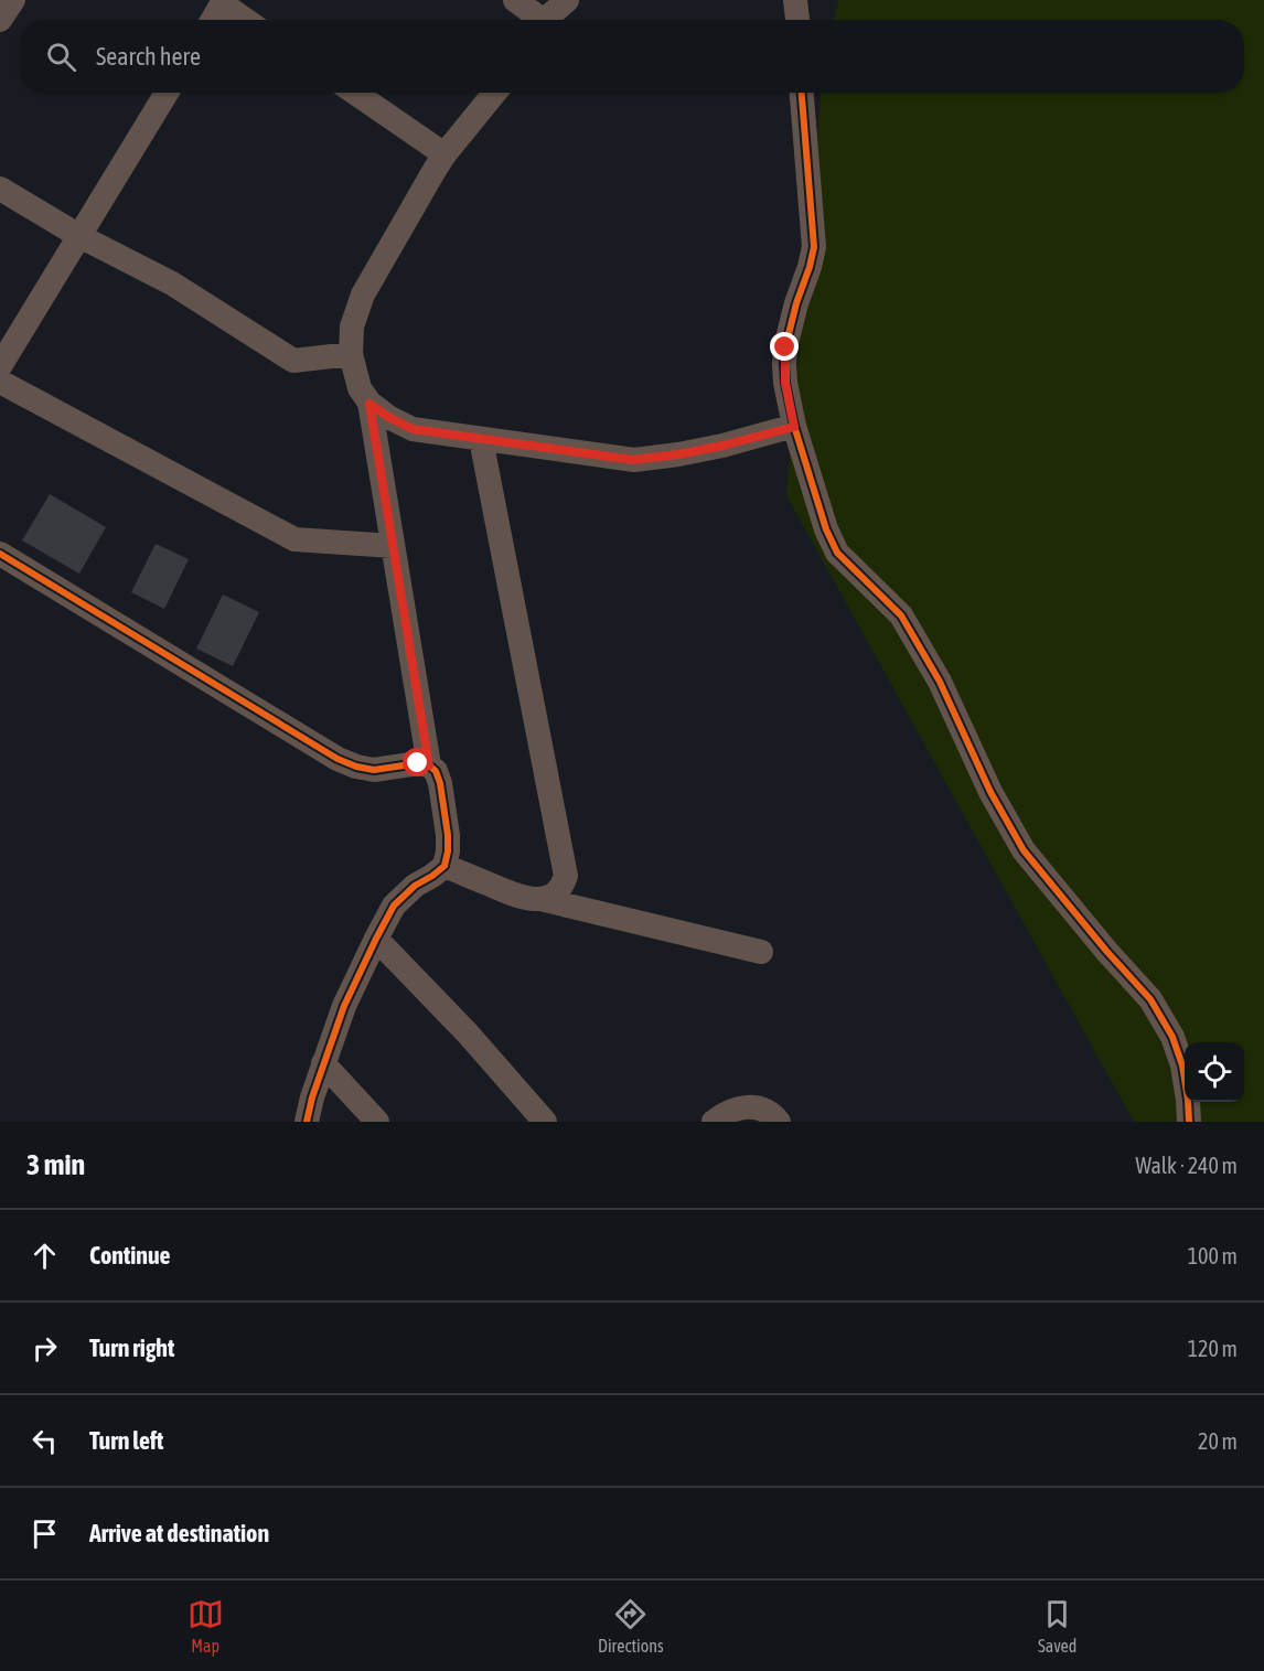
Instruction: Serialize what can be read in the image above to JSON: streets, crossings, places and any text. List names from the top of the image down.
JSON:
{
  "page": {
    "search": "Search here",
    "heading": ["3 min", "Walk · 240 m"],
    "list": [
      ["Continue", "100 m"],
      ["Turn right", "120 m"],
      ["Turn left", "20 m"],
      "Arrive at destination"
    ],
    "nav": ["Map", "Directions", "Saved"]
  }
}
